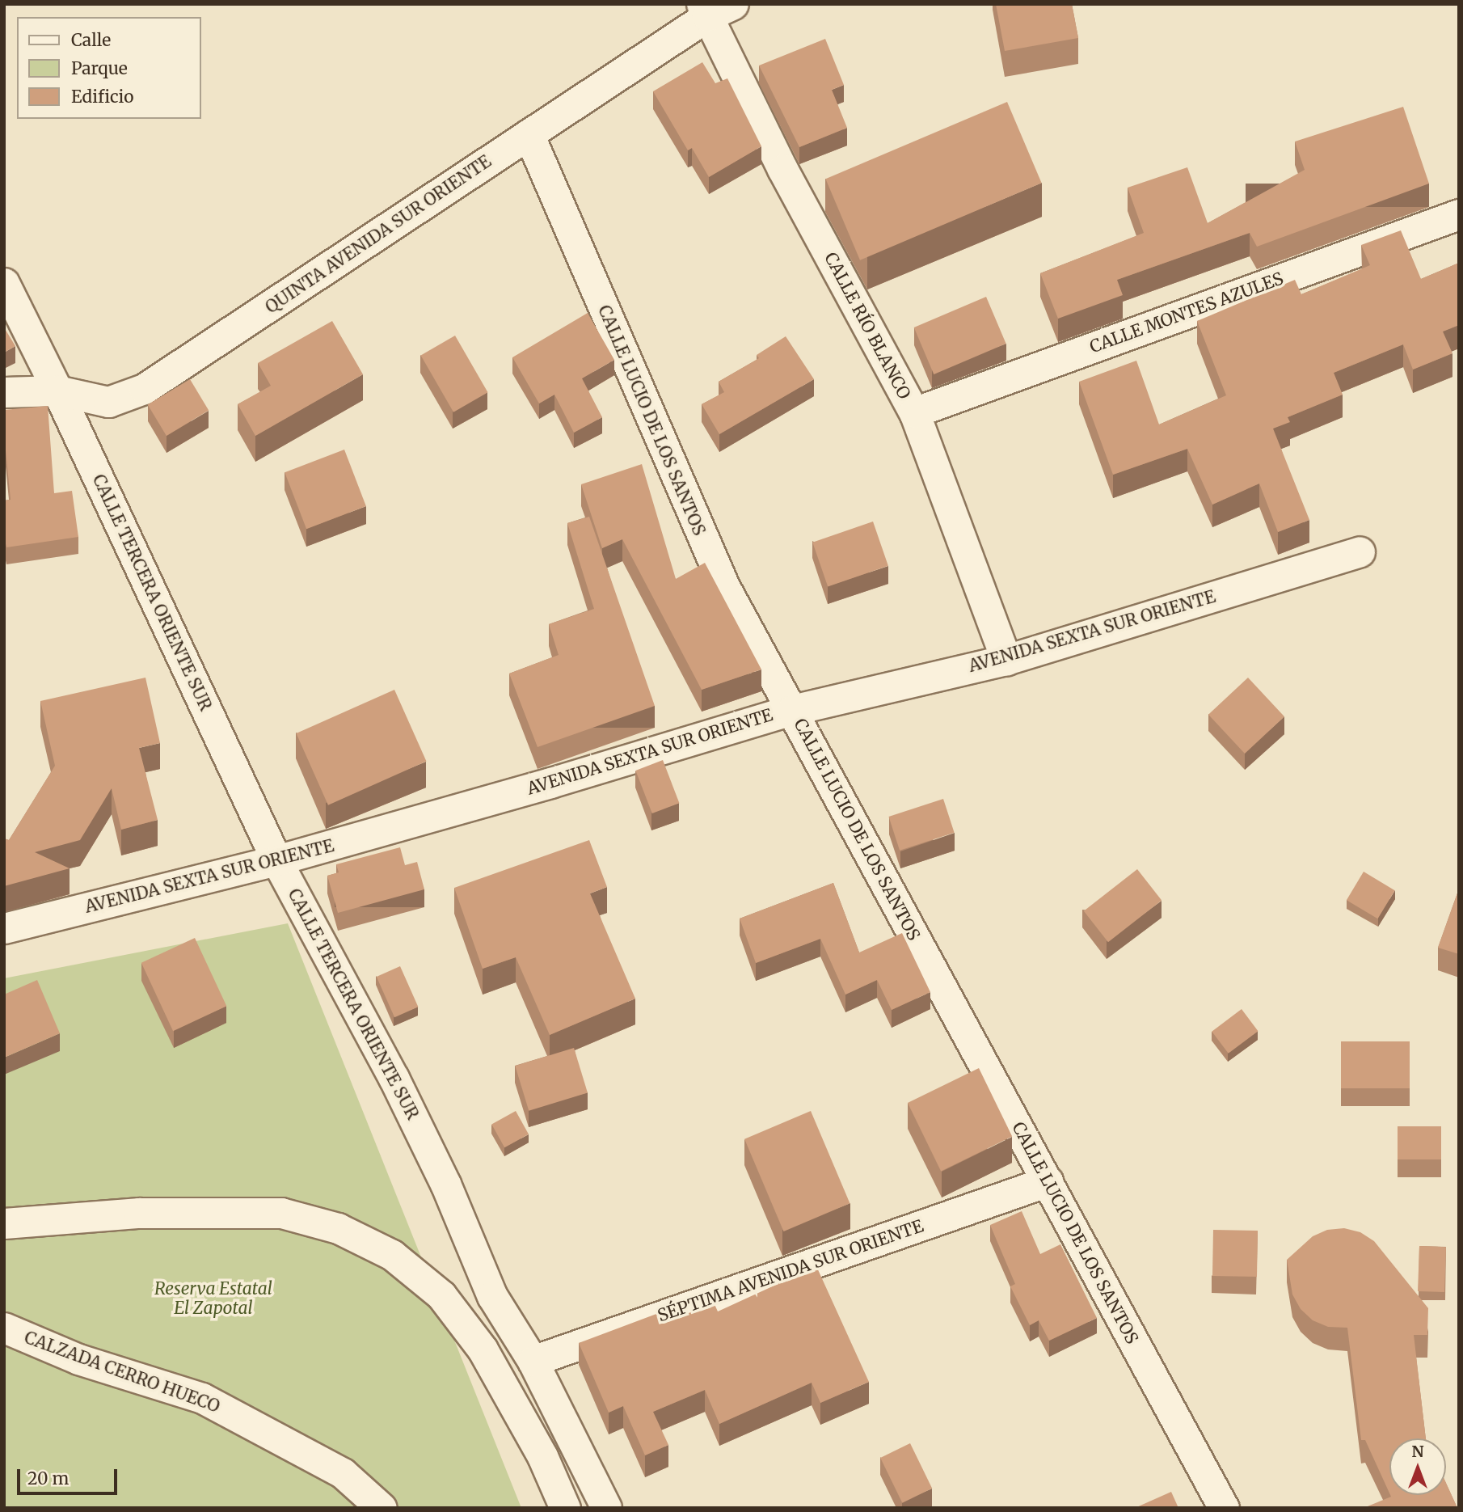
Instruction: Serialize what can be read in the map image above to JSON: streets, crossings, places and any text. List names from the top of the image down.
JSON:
{
  "streets": {
    "street": [
      "QUINTA AVENIDA SUR ORIENTE",
      "CALLE MONTES AZULES",
      "CALLE RÍO BLANCO",
      "CALLE LUCIO DE LOS SANTOS",
      "CALLE TERCERA ORIENTE SUR",
      "AVENIDA SEXTA SUR ORIENTE",
      "SÉPTIMA AVENIDA SUR ORIENTE",
      "CALZADA CERRO HUECO"
    ]
  },
  "crossings": [
    ["QUINTA AVENIDA SUR ORIENTE", "CALLE RÍO BLANCO"],
    ["QUINTA AVENIDA SUR ORIENTE", "CALLE LUCIO DE LOS SANTOS"],
    ["QUINTA AVENIDA SUR ORIENTE", "CALLE TERCERA ORIENTE SUR"],
    ["CALLE MONTES AZULES", "CALLE RÍO BLANCO"],
    ["CALLE RÍO BLANCO", "AVENIDA SEXTA SUR ORIENTE"],
    ["CALLE LUCIO DE LOS SANTOS", "AVENIDA SEXTA SUR ORIENTE"],
    ["CALLE LUCIO DE LOS SANTOS", "SÉPTIMA AVENIDA SUR ORIENTE"],
    ["CALLE TERCERA ORIENTE SUR", "AVENIDA SEXTA SUR ORIENTE"],
    ["CALLE TERCERA ORIENTE SUR", "SÉPTIMA AVENIDA SUR ORIENTE"]
  ],
  "parks": ["Reserva Estatal El Zapotal"],
  "legend": ["Calle", "Parque", "Edificio"],
  "scale_bar": "20 m",
  "north": "top"
}
